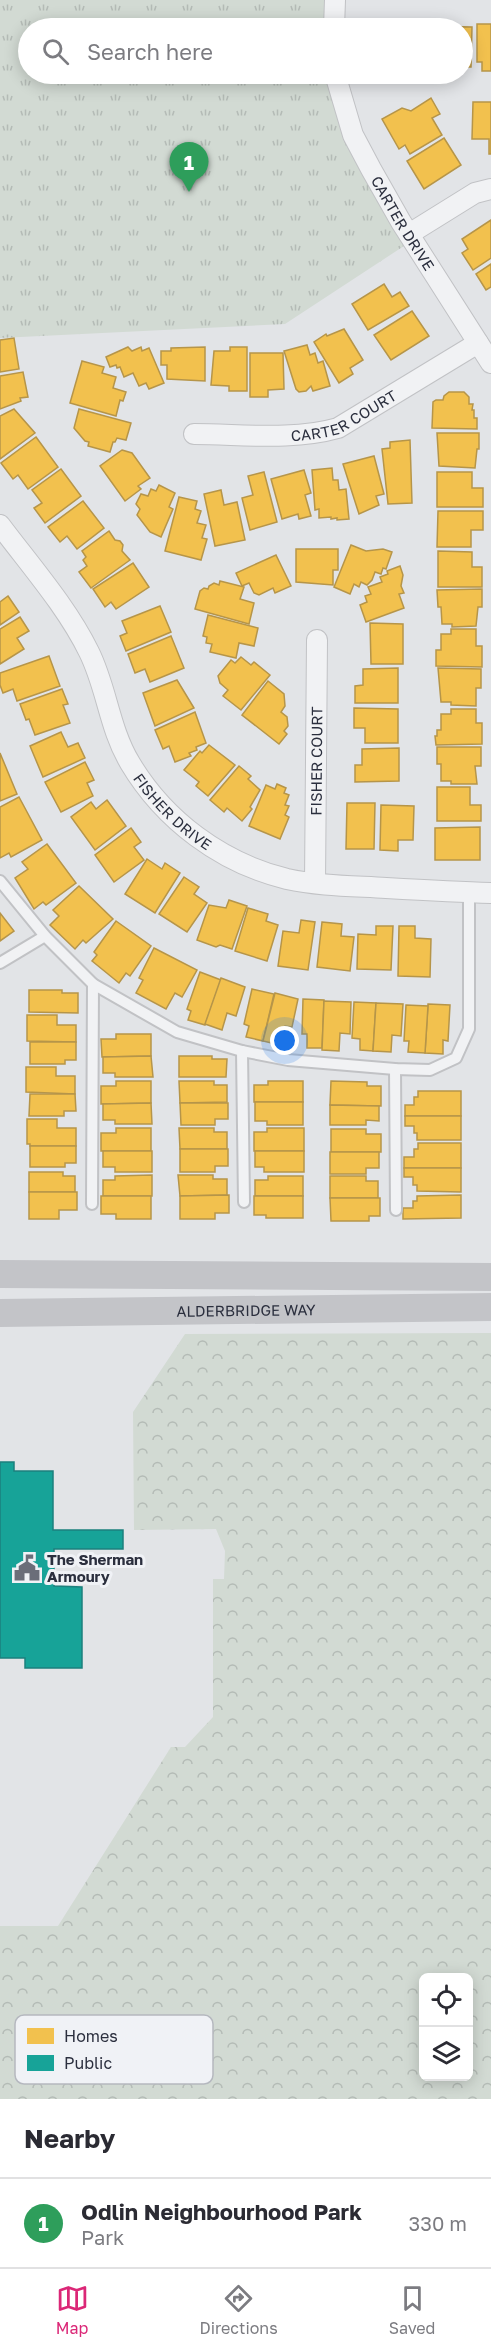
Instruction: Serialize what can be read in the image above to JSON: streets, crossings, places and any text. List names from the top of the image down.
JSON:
{
  "streets": {
    "main road": ["ALDERBRIDGE WAY"],
    "street": [
      "CARTER DRIVE",
      "CARTER COURT",
      "FISHER COURT",
      "FISHER DRIVE"
    ]
  },
  "crossings": [
    ["CARTER DRIVE", "CARTER COURT"],
    ["FISHER COURT", "FISHER DRIVE"]
  ],
  "places": {
    "public building": ["The Sherman Armoury"]
  },
  "legend": ["Homes", "Public"],
  "page": {
    "search": "Search here",
    "pins": "1",
    "heading": "Nearby",
    "list": [
      {
        "mark": "1",
        "name": "Odlin Neighbourhood Park",
        "note": "Park",
        "value": "330 m"
      }
    ],
    "nav": ["Map", "Directions", "Saved"]
  }
}
